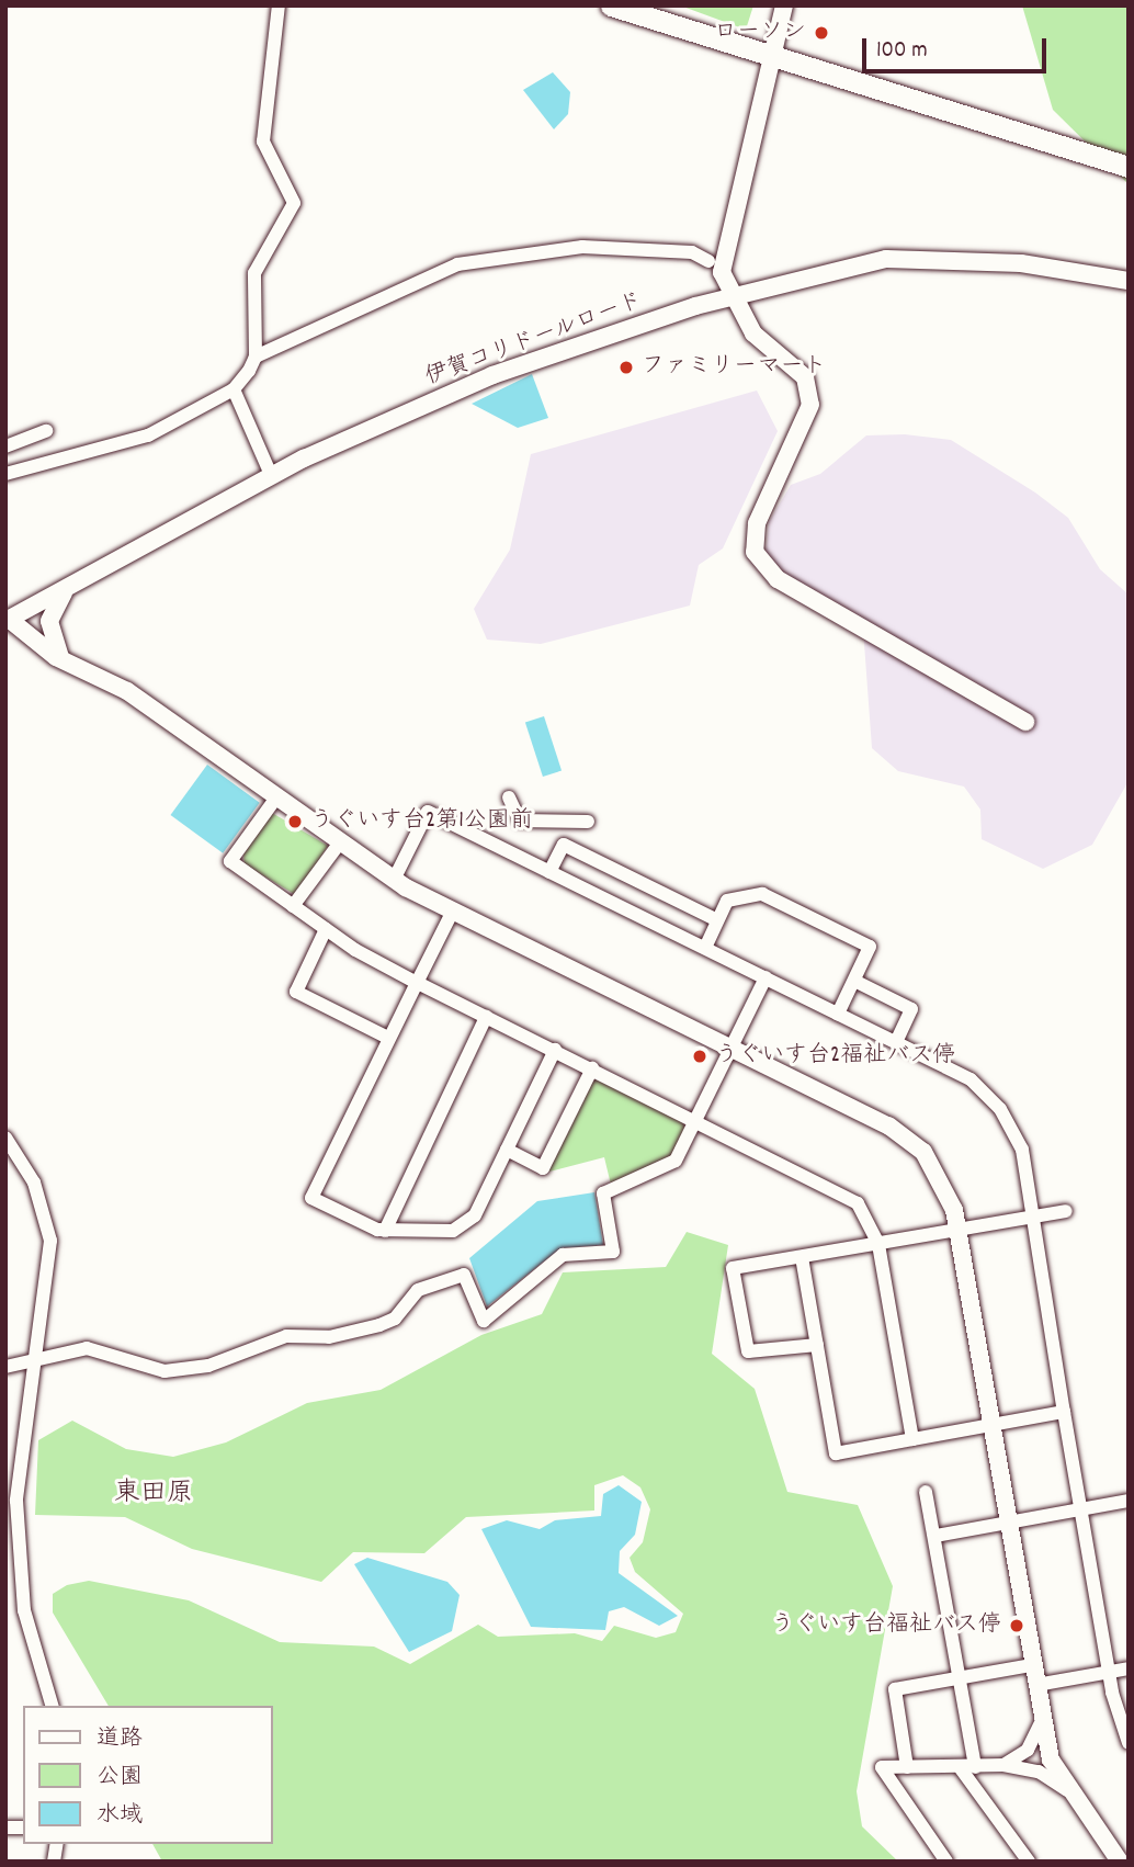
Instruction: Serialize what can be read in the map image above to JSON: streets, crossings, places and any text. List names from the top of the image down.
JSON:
{
  "streets": {
    "street": ["伊賀コリドールロード"]
  },
  "districts": ["東田原"],
  "places": [
    "ローソン",
    "ファミリーマート",
    "うぐいす台2第1公園前",
    "うぐいす台2福祉バス停",
    "うぐいす台福祉バス停"
  ],
  "legend": ["道路", "公園", "水域"],
  "scale_bar": "100 m"
}
